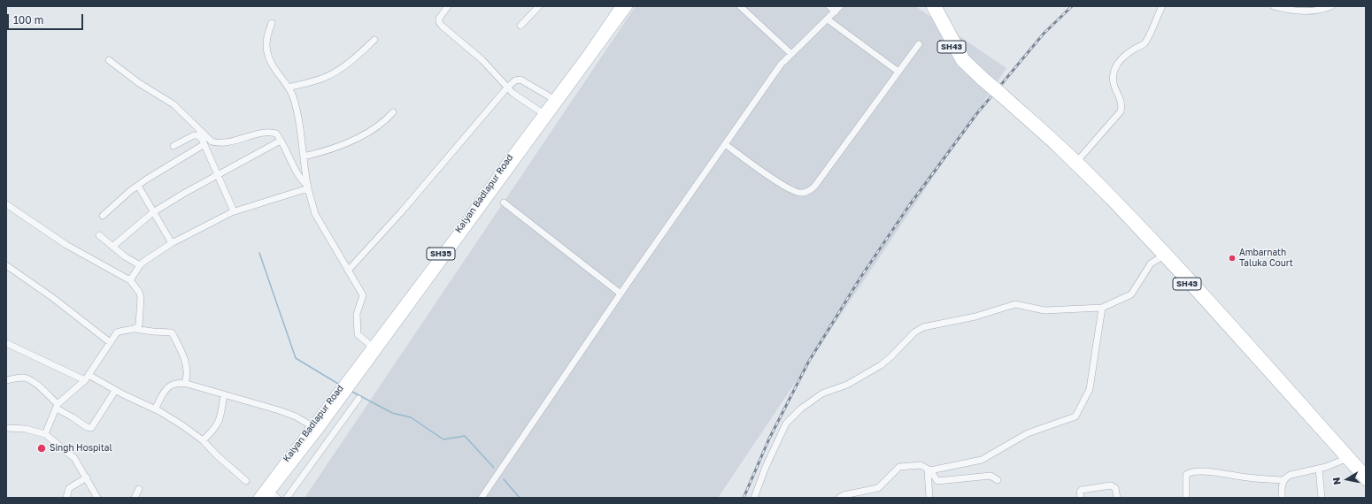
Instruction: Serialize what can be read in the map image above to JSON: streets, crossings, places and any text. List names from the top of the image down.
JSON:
{
  "streets": {
    "main road": ["SH43", "Kalyan Badlapur Road", "SH35"]
  },
  "places": ["Ambarnath Taluka Court", "Singh Hospital"],
  "scale_bar": "100 m",
  "north": "left"
}
